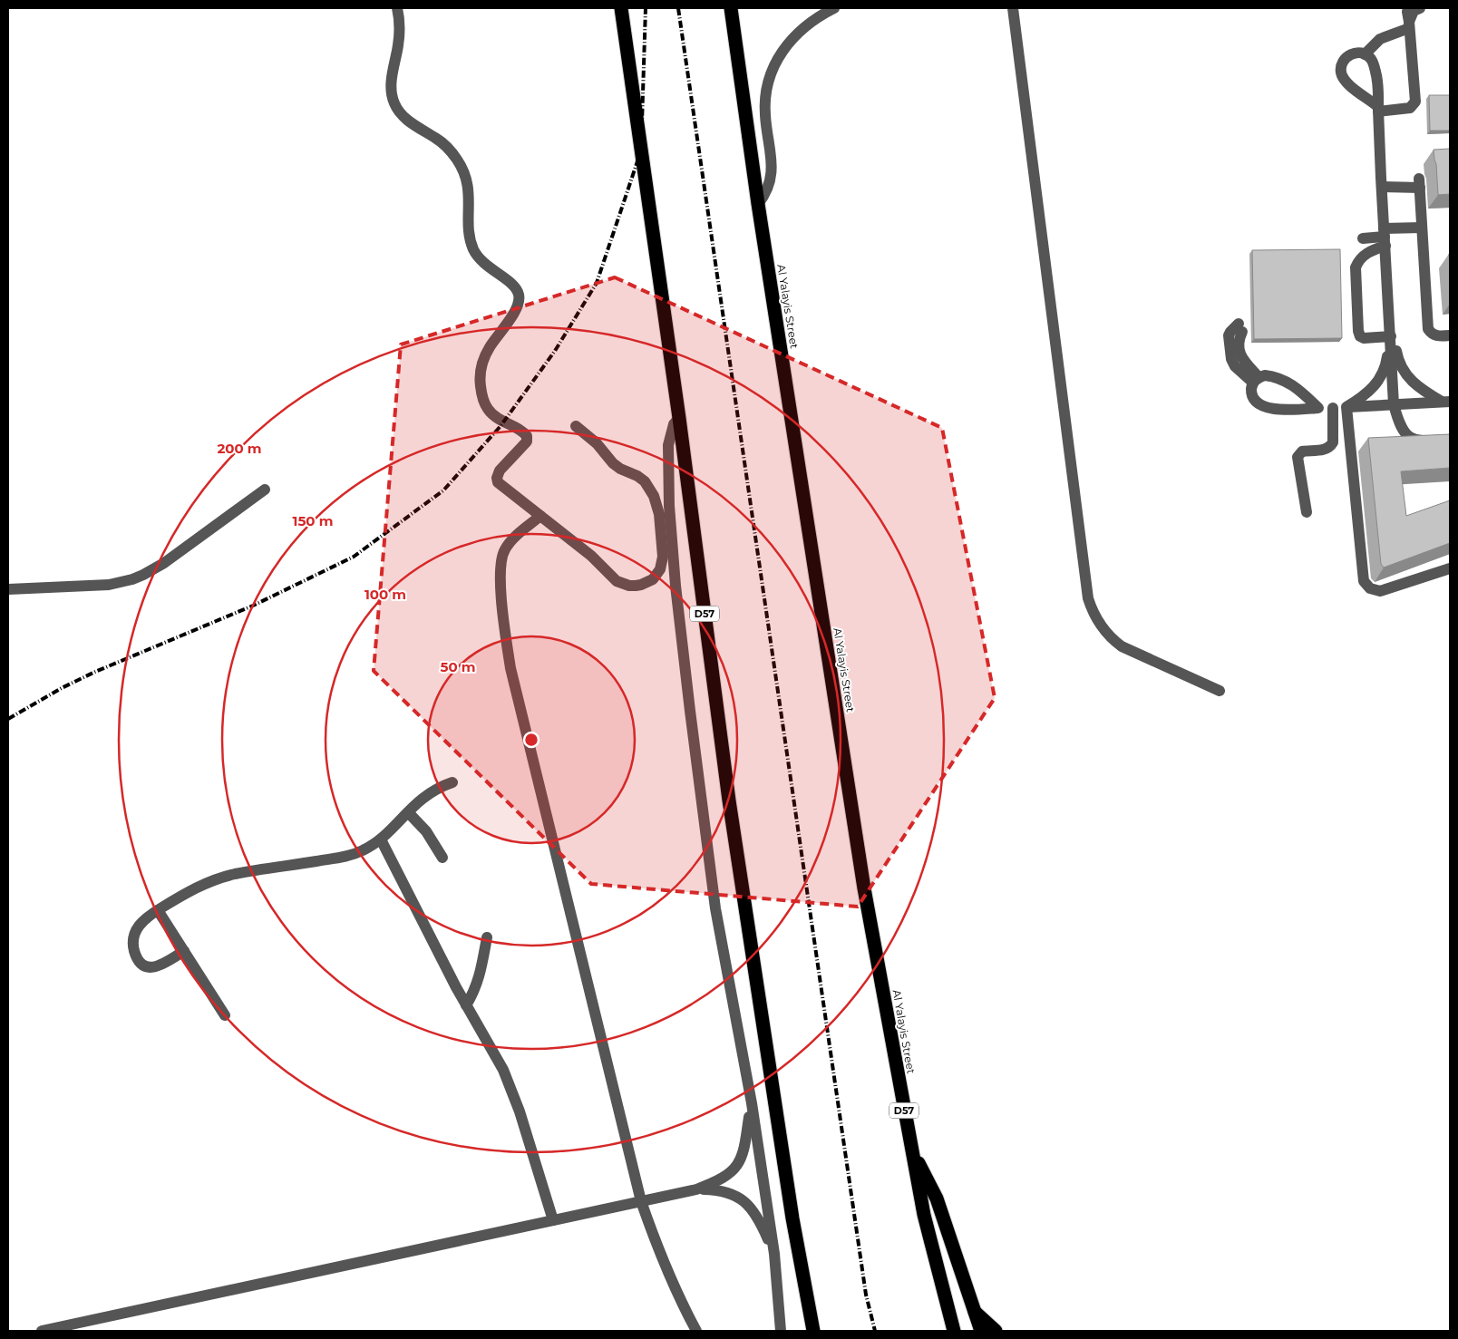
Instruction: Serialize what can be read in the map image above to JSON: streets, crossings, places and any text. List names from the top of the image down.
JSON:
{
  "streets": {
    "highway": ["Al Yalayis Street", "D57"]
  },
  "rings": [
    "200 m",
    "150 m",
    "100 m",
    "50 m"
  ]
}
